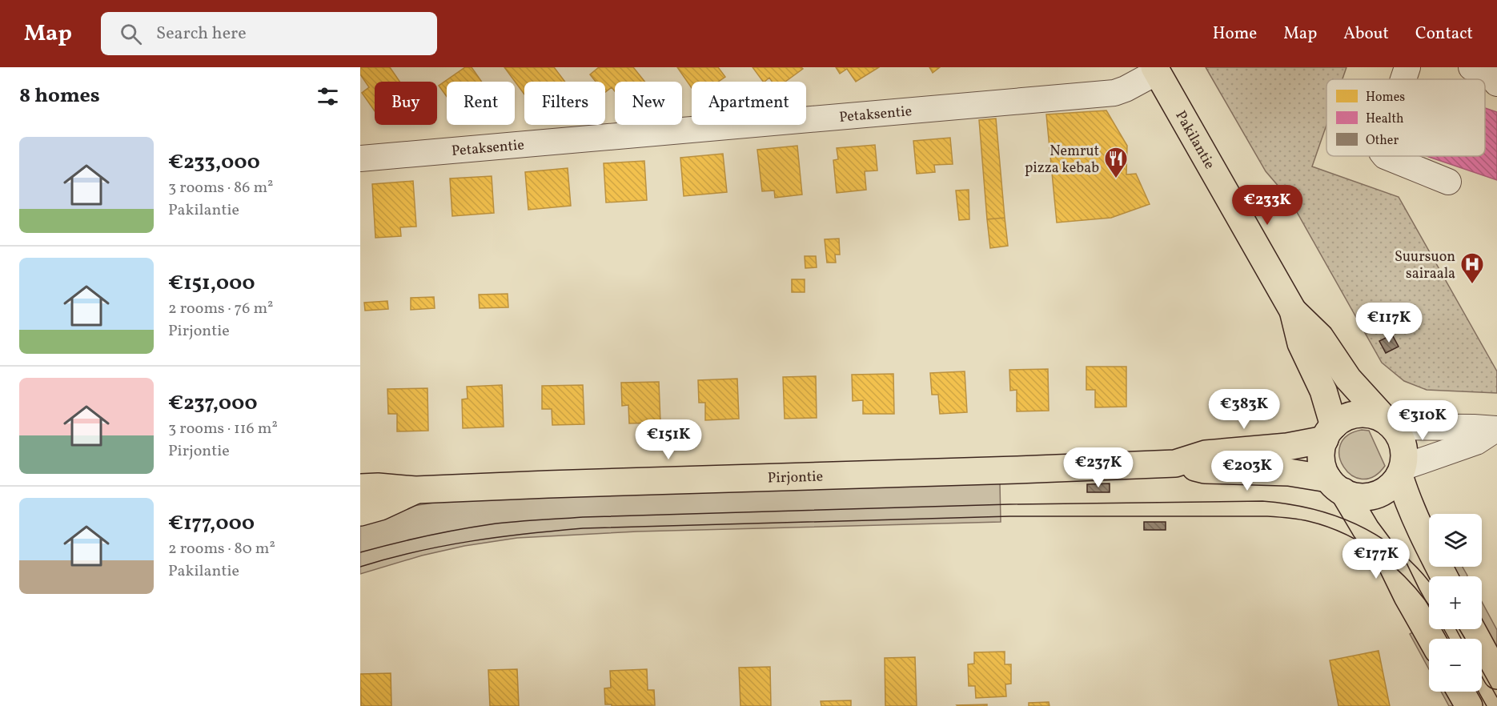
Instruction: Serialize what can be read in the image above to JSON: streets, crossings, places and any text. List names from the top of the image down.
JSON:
{
  "streets": {
    "main road": ["Pakilantie", "Pirjontie"],
    "street": ["Petaksentie"]
  },
  "crossings": [
    ["Petaksentie", "Pakilantie"],
    ["Pakilantie", "Pirjontie"]
  ],
  "places": {
    "restaurant": ["Nemrut pizza kebab"],
    "hospital": ["Suursuon sairaala"]
  },
  "legend": ["Homes", "Health", "Other"],
  "page": {
    "header": "Map",
    "search": "Search here",
    "nav": [
      "Home",
      "Map",
      "About",
      "Contact"
    ],
    "heading": "8 homes",
    "chip": [
      "Buy",
      "Rent",
      "Filters",
      "New",
      "Apartment"
    ],
    "list": [
      {
        "name": "€233,000",
        "note": "3 rooms · 86 m² · Pakilantie"
      },
      {
        "name": "€151,000",
        "note": "2 rooms · 76 m² · Pirjontie"
      },
      {
        "name": "€237,000",
        "note": "3 rooms · 116 m² · Pirjontie"
      },
      {
        "name": "€177,000",
        "note": "2 rooms · 80 m² · Pakilantie"
      }
    ],
    "price": [
      "€233K",
      "€117K",
      "€383K",
      "€310K",
      "€151K",
      "€237K",
      "€203K",
      "€177K"
    ],
    "map_buttons": ["+", "−"]
  }
}
